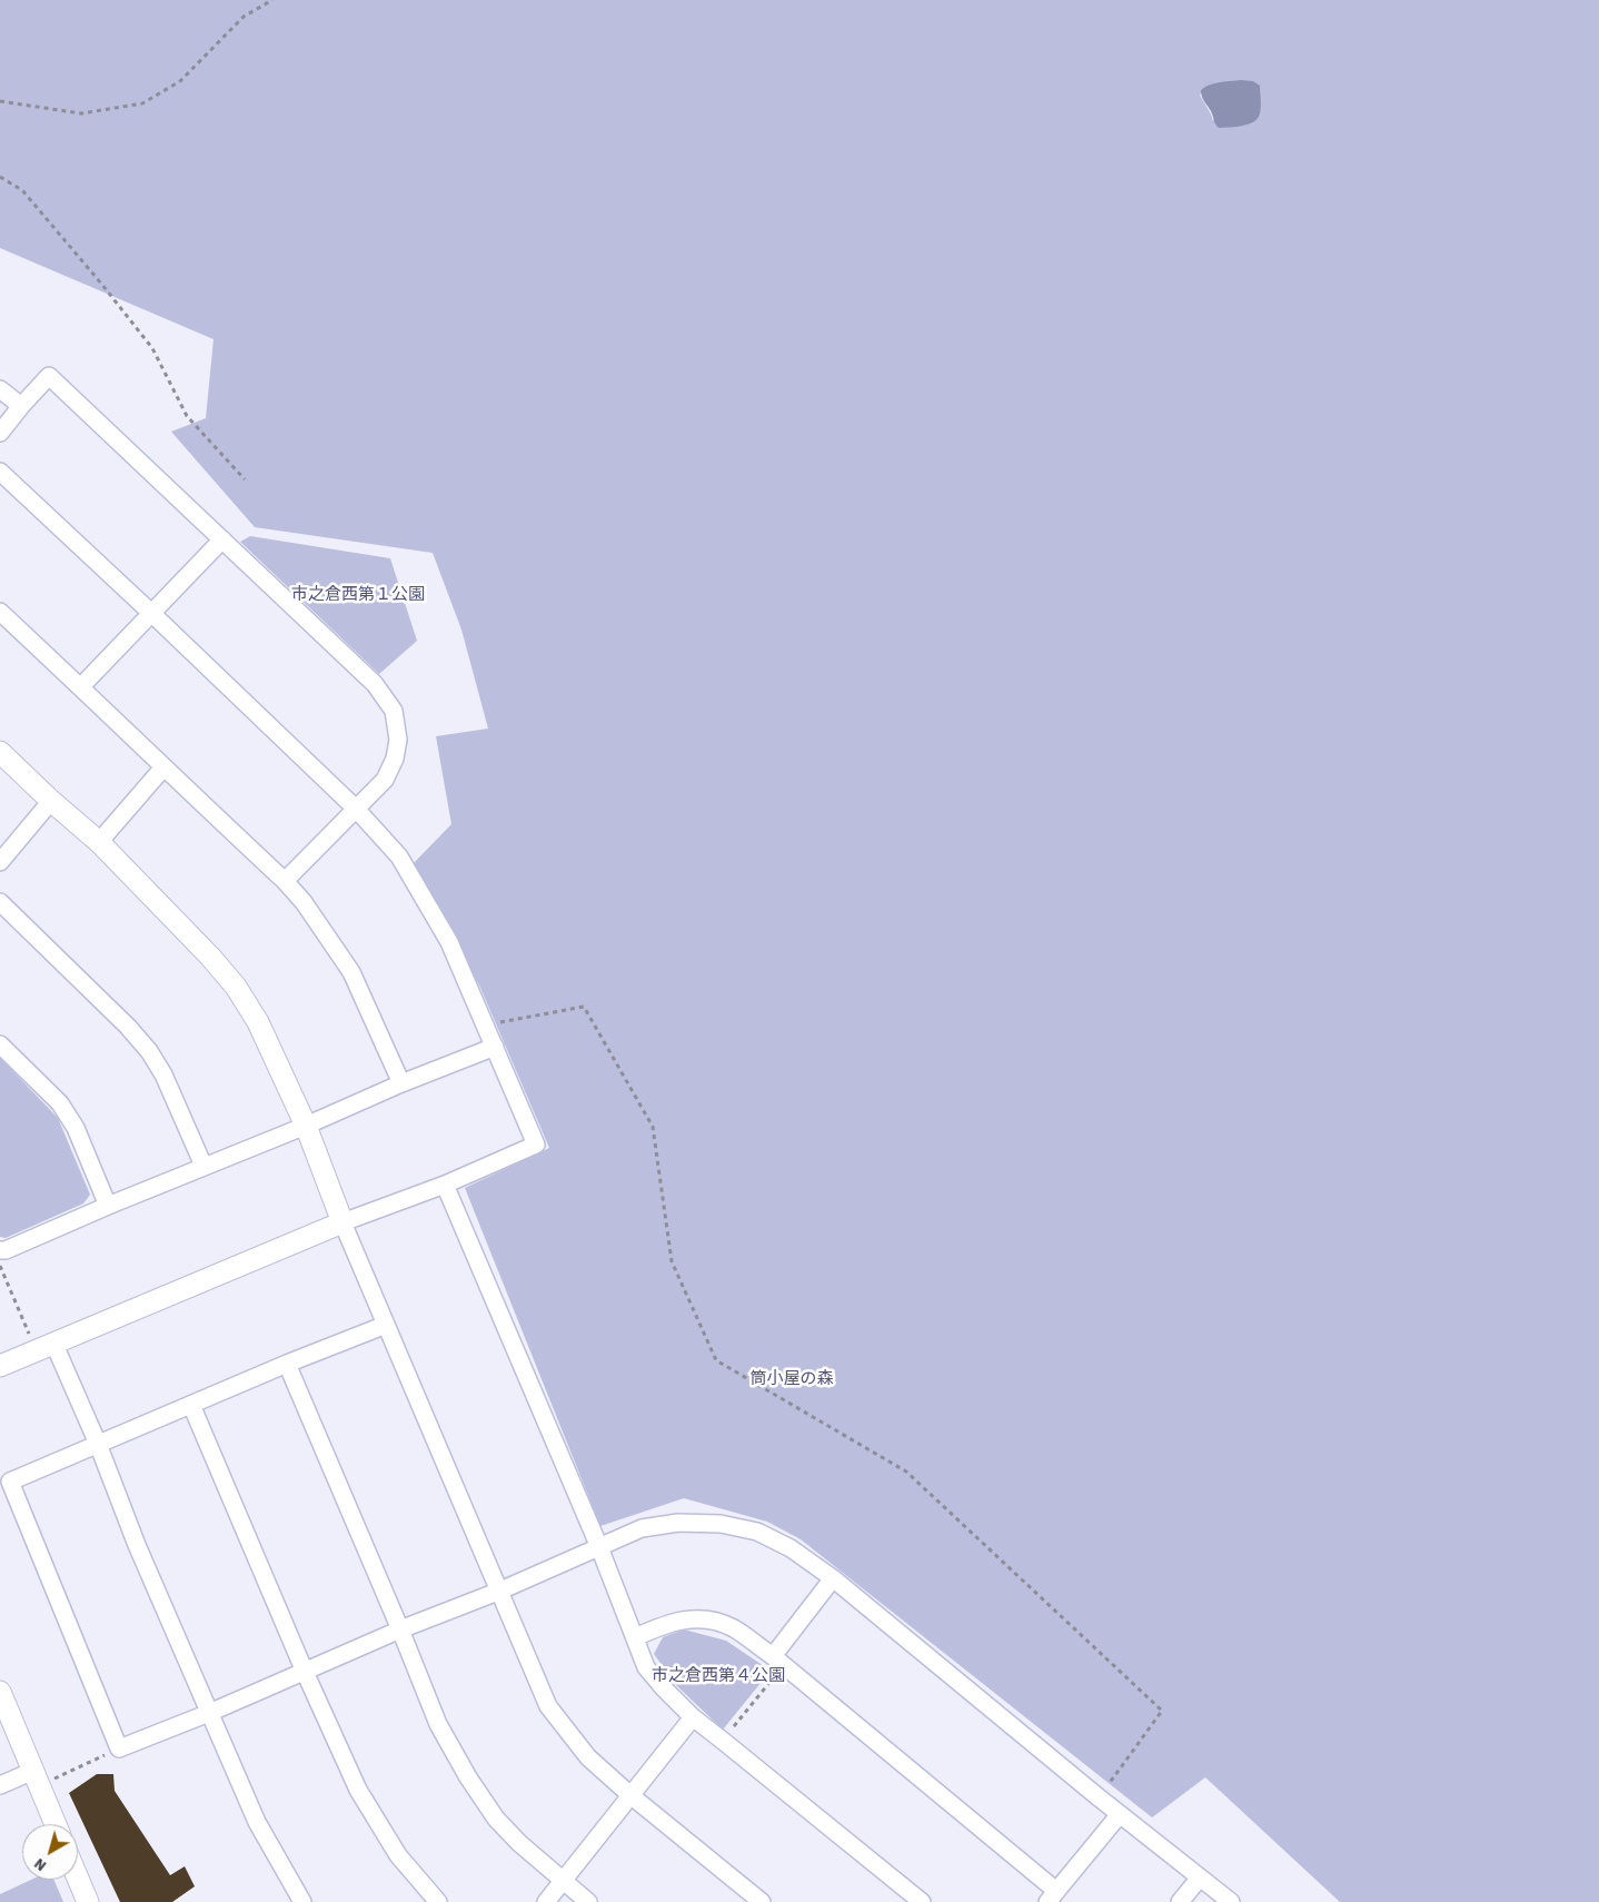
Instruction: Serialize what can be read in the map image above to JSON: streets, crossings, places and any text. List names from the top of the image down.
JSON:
{
  "parks": ["市之倉西第１公園", "筒小屋の森", "市之倉西第４公園"],
  "north": "bottom left"
}
